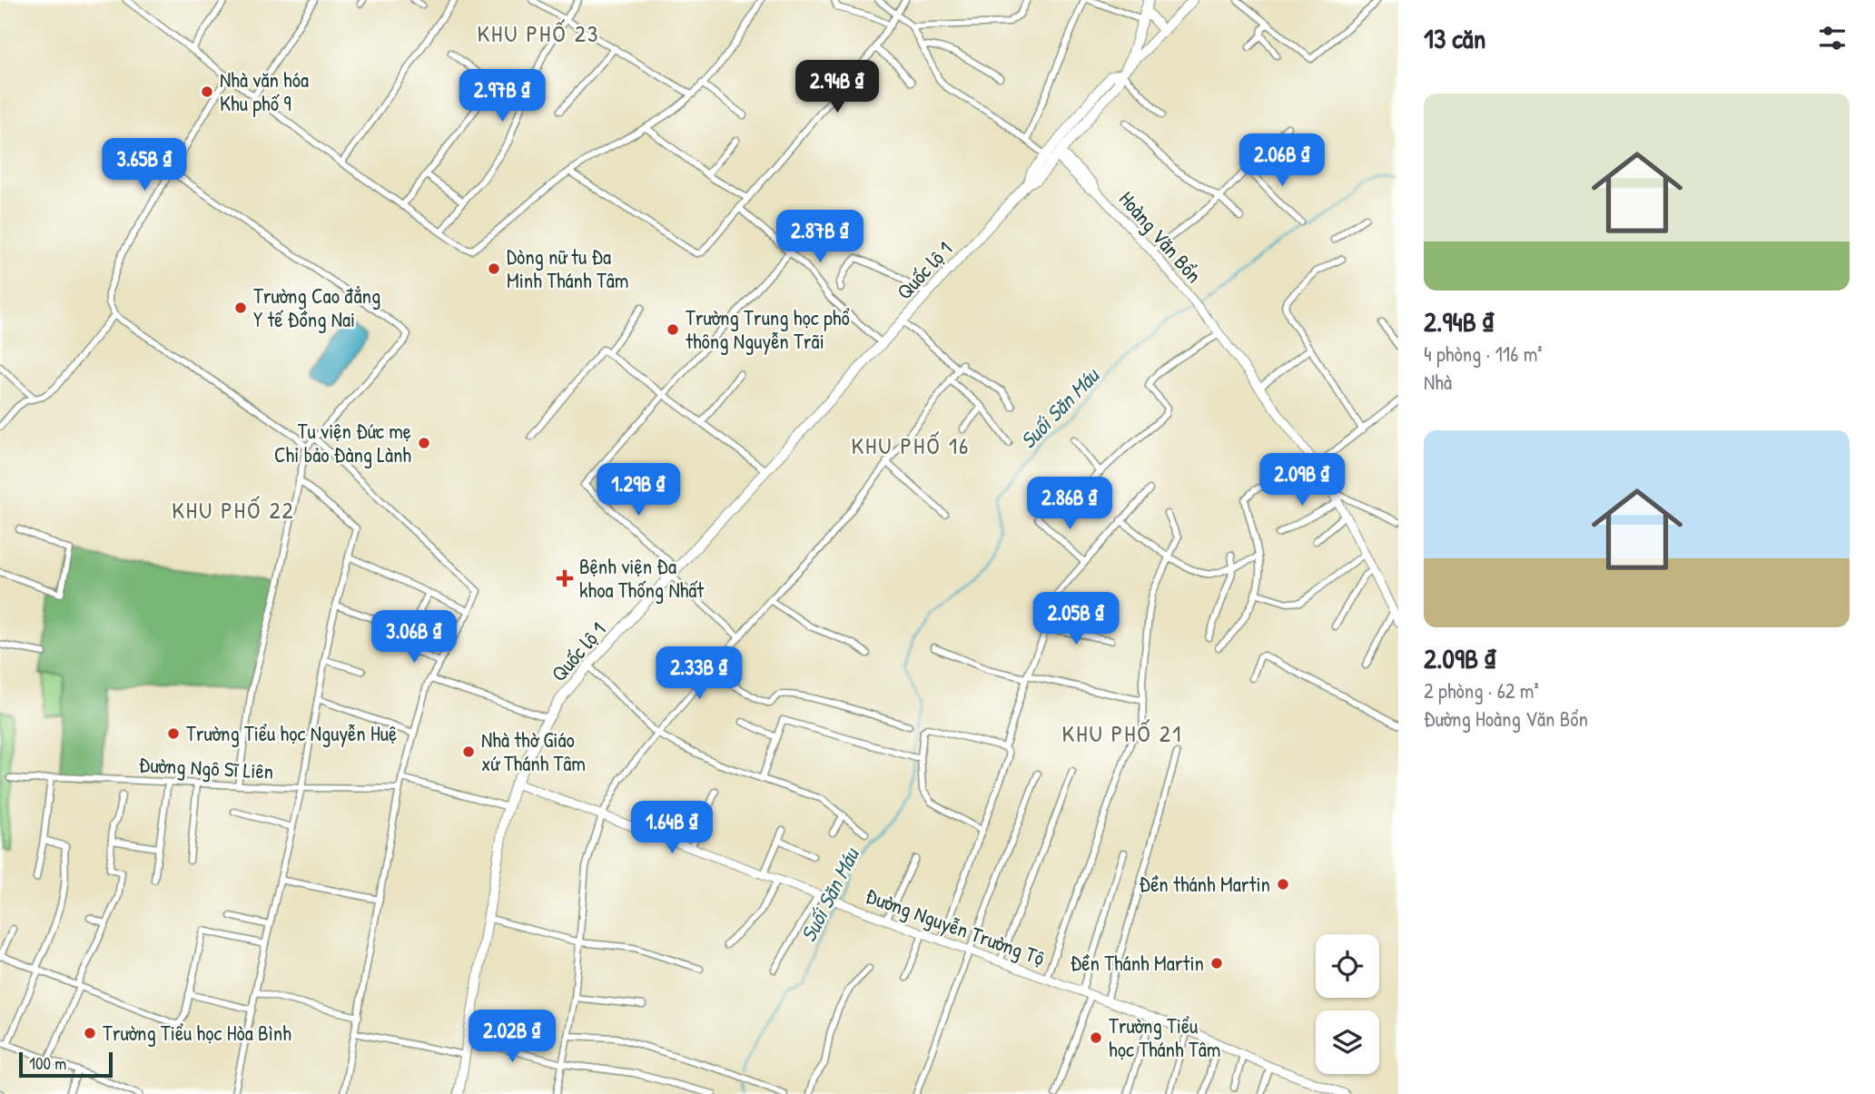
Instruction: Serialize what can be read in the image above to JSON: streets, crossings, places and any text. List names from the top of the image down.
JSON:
{
  "streets": {
    "main road": ["Hoàng Văn Bổn", "Quốc lộ 1", "Đường Nguyễn Trường Tộ"],
    "street": ["Đường Ngô Sĩ Liên"]
  },
  "crossings": [
    ["Hoàng Văn Bổn", "Quốc lộ 1"],
    ["Quốc lộ 1", "Đường Nguyễn Trường Tộ"]
  ],
  "districts": [
    "KHU PHỐ 23",
    "KHU PHỐ 16",
    "KHU PHỐ 22",
    "KHU PHỐ 21"
  ],
  "water": ["Suối Săn Máu"],
  "places": {
    "other": [
      "Nhà văn hóa Khu phố 9",
      "Dòng nữ tu Đa Minh Thánh Tâm",
      "Trường Cao đẳng Y tế Đồng Nai",
      "Trường Trung học phổ thông Nguyễn Trãi",
      "Tu viện Đức mẹ Chỉ bảo Đàng Lành",
      "Trường Tiểu học Nguyễn Huệ",
      "Nhà thờ Giáo xứ Thánh Tâm",
      "Đền thánh Martin",
      "Đền Thánh Martin",
      "Trường Tiểu học Hòa Bình",
      "Trường Tiểu học Thánh Tâm"
    ],
    "health": ["Bệnh viện Đa khoa Thống Nhất"]
  },
  "scale_bar": "100 m",
  "page": {
    "heading": "13 căn",
    "price": [
      "2.94B ₫",
      "2.97B ₫",
      "2.06B ₫",
      "3.65B ₫",
      "2.87B ₫",
      "2.09B ₫",
      "1.29B ₫",
      "2.86B ₫",
      "2.05B ₫",
      "3.06B ₫",
      "2.33B ₫",
      "1.64B ₫",
      "2.02B ₫"
    ],
    "list": [
      {
        "name": "2.94B ₫",
        "note": "4 phòng · 116 m² · Nhà"
      },
      {
        "name": "2.09B ₫",
        "note": "2 phòng · 62 m² · Đường Hoàng Văn Bổn"
      }
    ],
    "scale": "100 m"
  }
}
